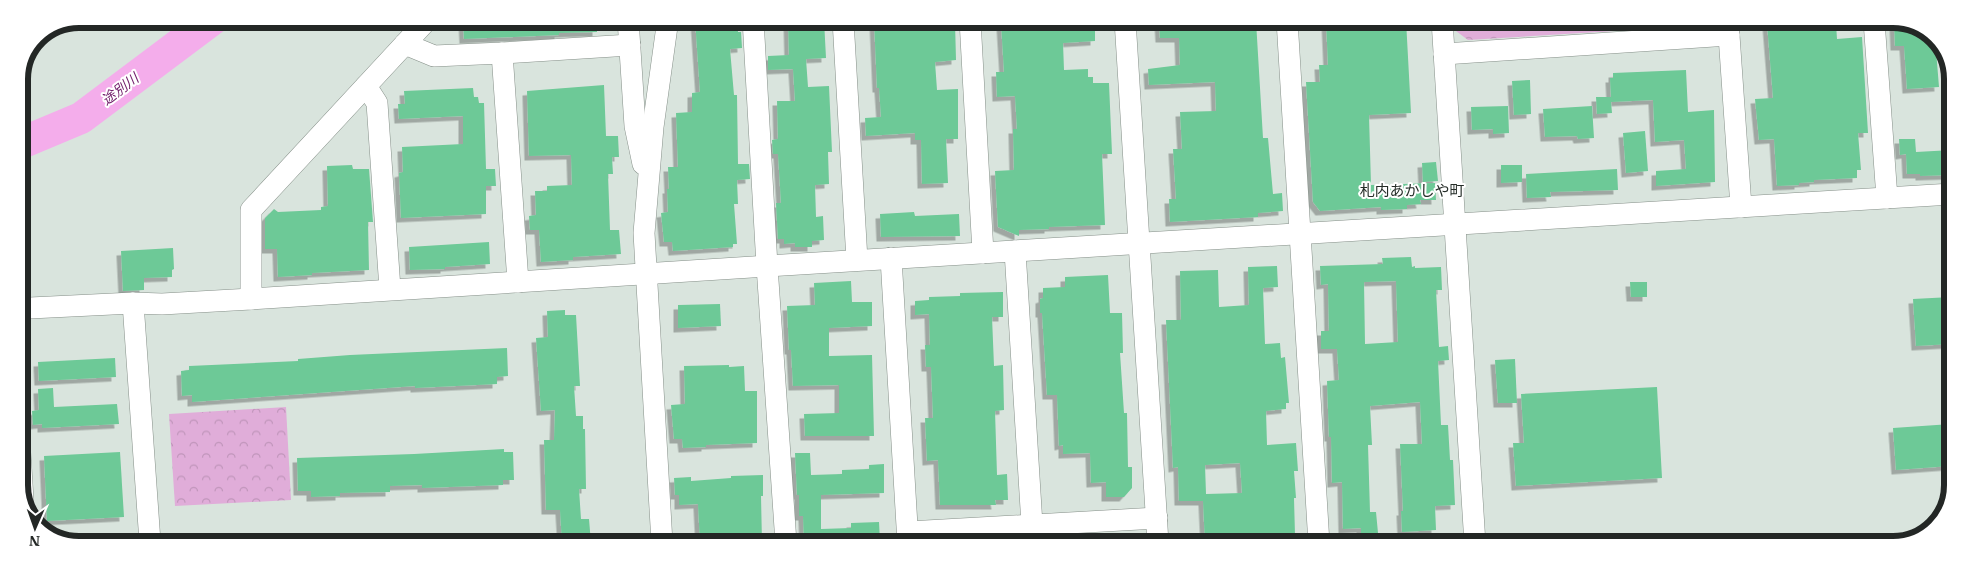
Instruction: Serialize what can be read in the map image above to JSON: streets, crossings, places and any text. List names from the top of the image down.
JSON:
{
  "districts": ["札内あかしや町"],
  "water": ["途別川"],
  "north": "bottom"
}
